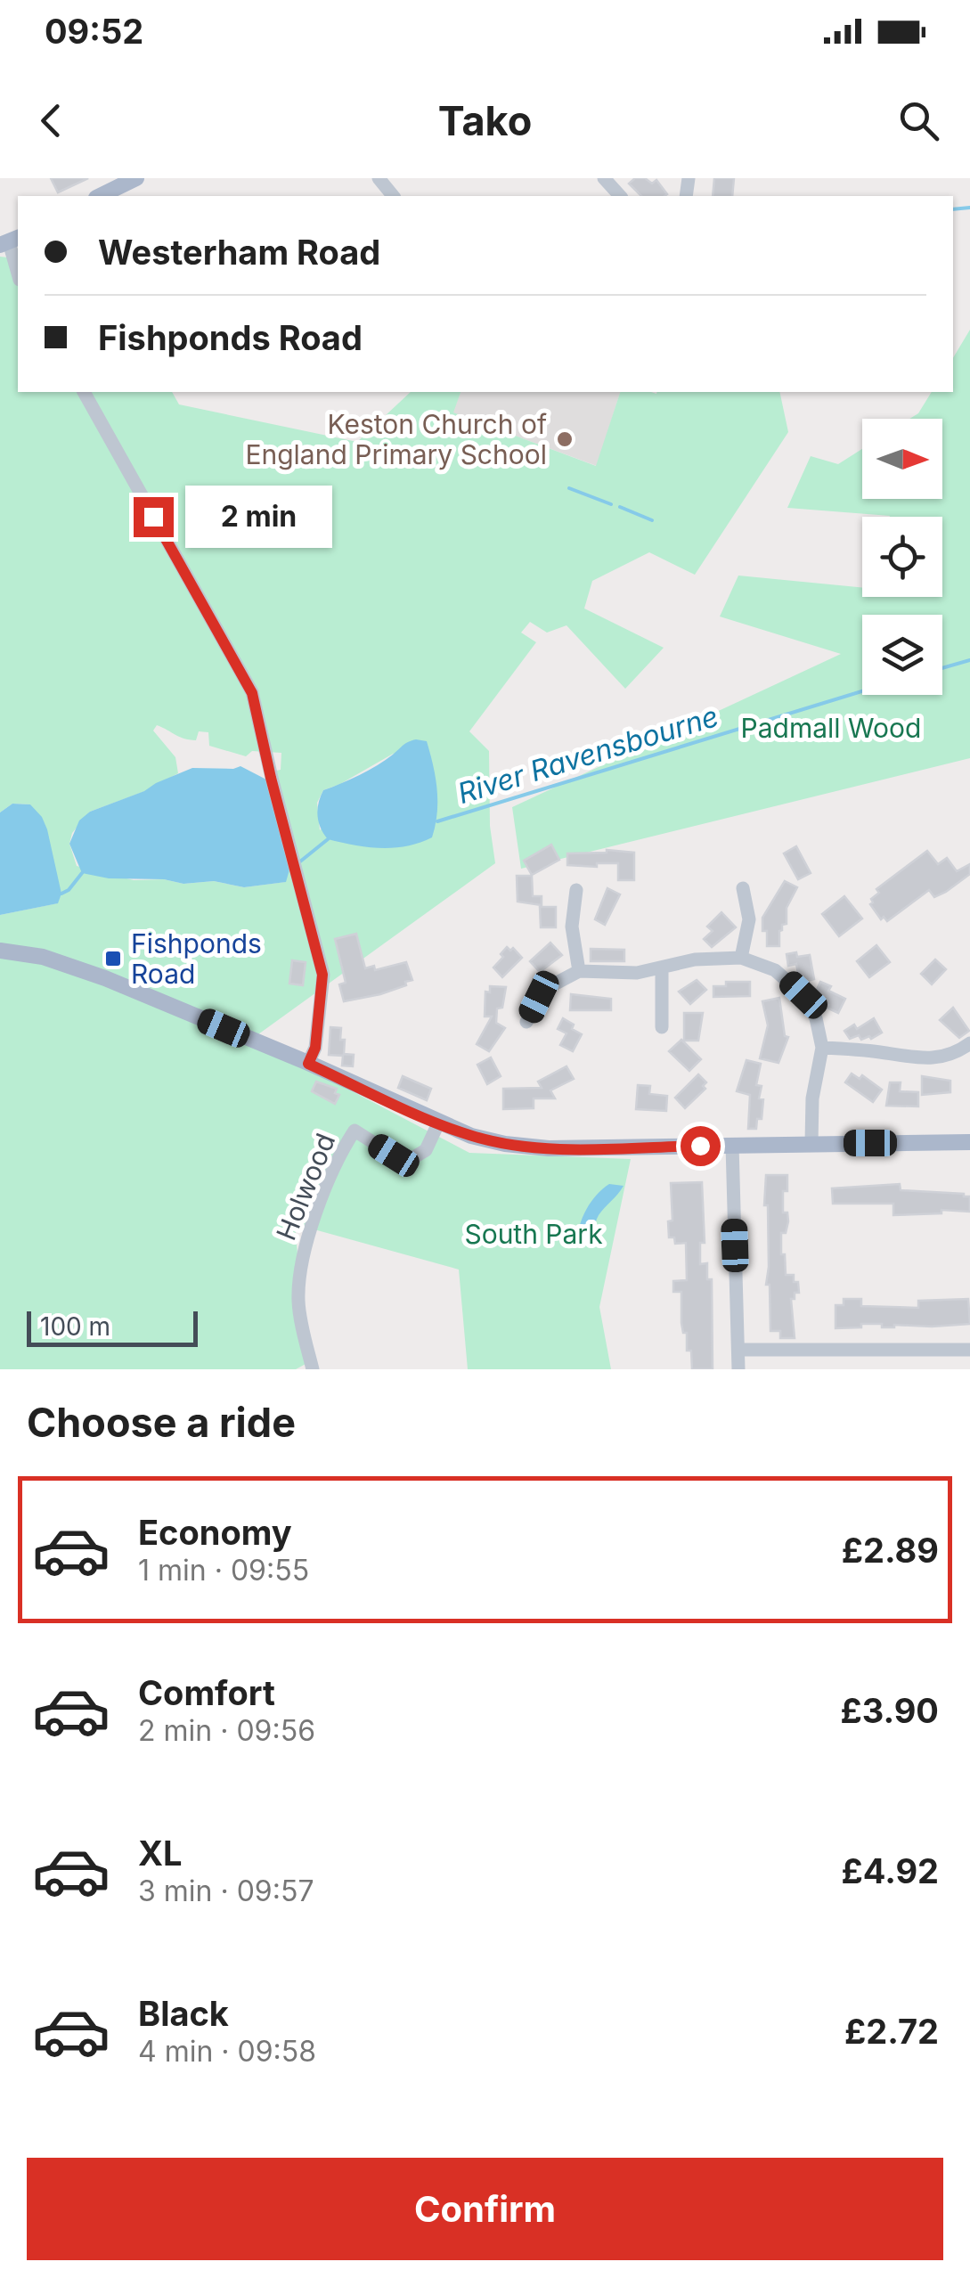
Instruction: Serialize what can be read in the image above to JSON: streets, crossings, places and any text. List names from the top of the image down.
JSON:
{
  "streets": {
    "street": ["Holwood"]
  },
  "water": ["River Ravensbourne"],
  "parks": ["Padmall Wood", "South Park"],
  "places": {
    "other": ["Keston Church of England Primary School"],
    "transit": ["Fishponds Road"]
  },
  "scale_bar": "100 m",
  "north": "right",
  "page": {
    "status": "09:52",
    "header": "Tako",
    "banner": ["Westerham Road", "Fishponds Road"],
    "bubble": "2 min",
    "scale": "100 m",
    "heading": "Choose a ride",
    "list": [
      {
        "name": "Economy",
        "note": "1 min · 09:55",
        "value": "£2.89"
      },
      {
        "name": "Comfort",
        "note": "2 min · 09:56",
        "value": "£3.90"
      },
      {
        "name": "XL",
        "note": "3 min · 09:57",
        "value": "£4.92"
      },
      {
        "name": "Black",
        "note": "4 min · 09:58",
        "value": "£2.72"
      }
    ],
    "buttons": "Confirm"
  }
}
